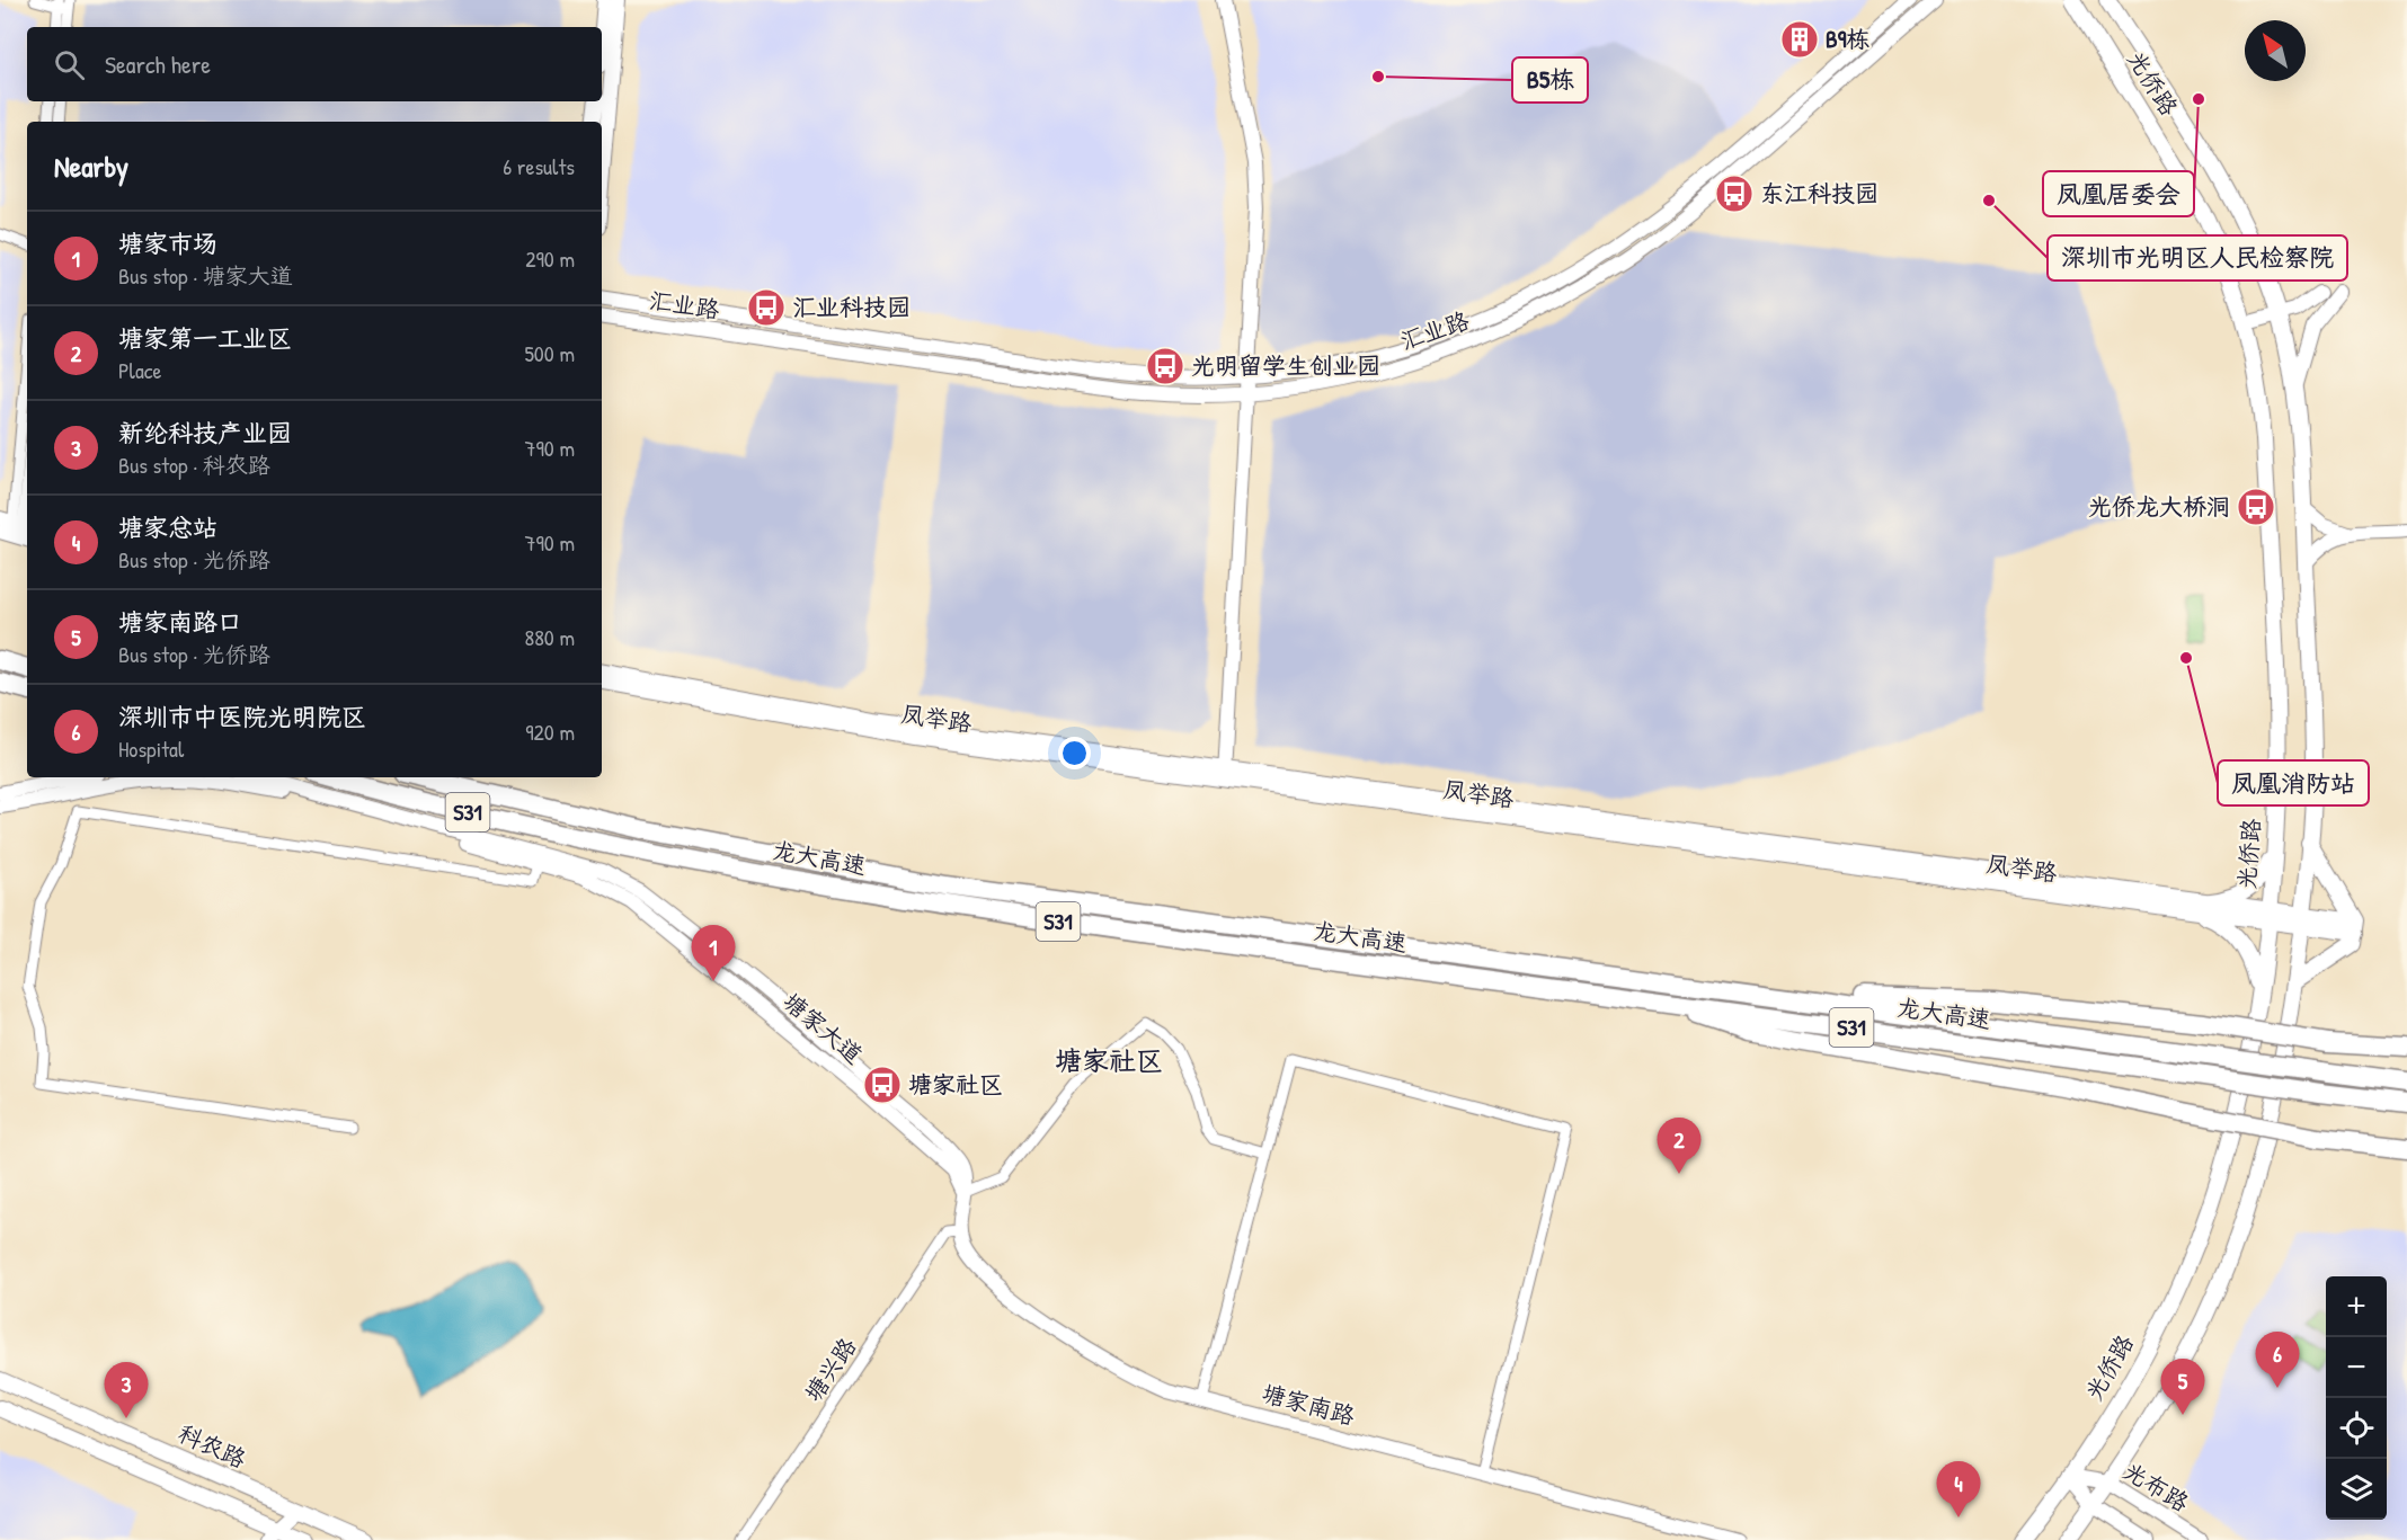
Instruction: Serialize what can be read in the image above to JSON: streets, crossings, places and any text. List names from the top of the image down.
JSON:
{
  "streets": {
    "highway": ["S31", "龙大高速"],
    "main road": ["光侨路", "科农路"],
    "street": [
      "汇业路",
      "凤举路",
      "塘家大道",
      "塘兴路",
      "塘家南路",
      "光布路"
    ]
  },
  "crossings": [
    ["光侨路", "凤举路"],
    ["光侨路", "光布路"],
    ["塘兴路", "塘家南路"]
  ],
  "districts": ["塘家社区"],
  "places": {
    "building": ["B9栋"],
    "other": [
      "B5栋",
      "凤凰居委会",
      "深圳市光明区人民检察院",
      "凤凰消防站"
    ],
    "bus stop": [
      "东江科技园",
      "汇业科技园",
      "光明留学生创业园",
      "光侨龙大桥洞",
      "塘家社区"
    ]
  },
  "north": "top left",
  "page": {
    "search": "Search here",
    "heading": ["Nearby", "6 results"],
    "list": [
      {
        "mark": "1",
        "name": "塘家市场",
        "note": "Bus stop · 塘家大道",
        "value": "290 m"
      },
      {
        "mark": "2",
        "name": "塘家第一工业区",
        "note": "Place",
        "value": "500 m"
      },
      {
        "mark": "3",
        "name": "新纶科技产业园",
        "note": "Bus stop · 科农路",
        "value": "790 m"
      },
      {
        "mark": "4",
        "name": "塘家总站",
        "note": "Bus stop · 光侨路",
        "value": "790 m"
      },
      {
        "mark": "5",
        "name": "塘家南路口",
        "note": "Bus stop · 光侨路",
        "value": "880 m"
      },
      {
        "mark": "6",
        "name": "深圳市中医院光明院区",
        "note": "Hospital",
        "value": "920 m"
      }
    ],
    "pins": [
      "1",
      "2",
      "6",
      "5",
      "3",
      "4"
    ],
    "map_buttons": ["+", "−"]
  }
}
